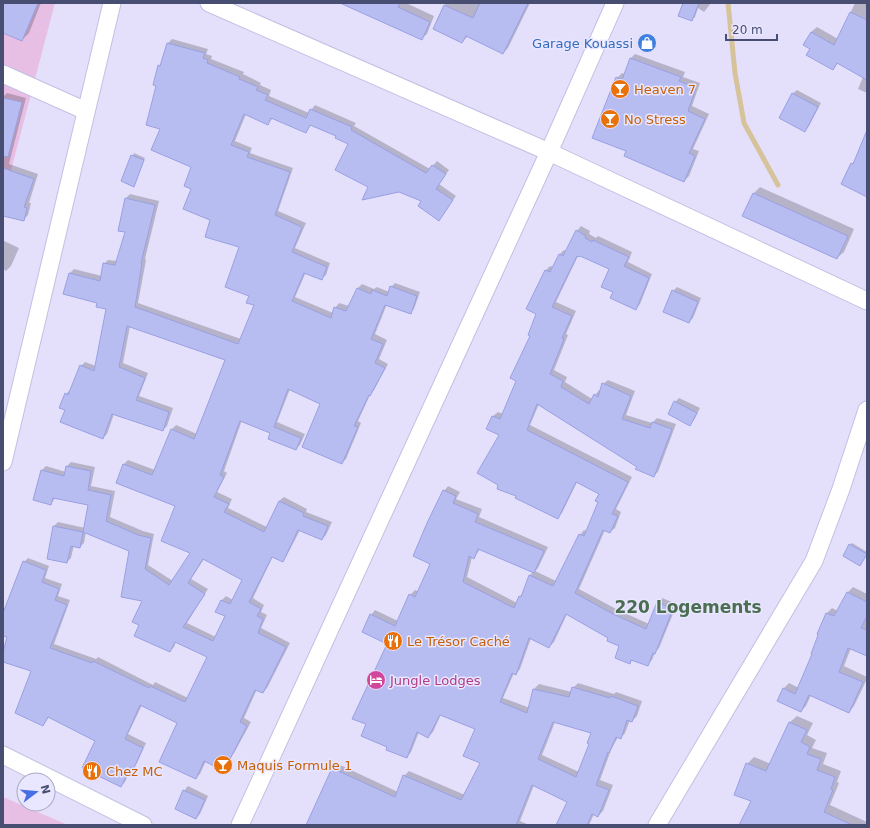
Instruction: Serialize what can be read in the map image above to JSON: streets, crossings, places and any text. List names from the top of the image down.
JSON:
{
  "districts": ["220 Logements"],
  "places": {
    "shop": ["Garage Kouassi"],
    "bar": ["Heaven 7", "No Stress", "Maquis Formule 1"],
    "restaurant": ["Le Trésor Caché", "Chez MC"],
    "hotel": ["Jungle Lodges"]
  },
  "scale_bar": "20 m",
  "north": "right"
}
